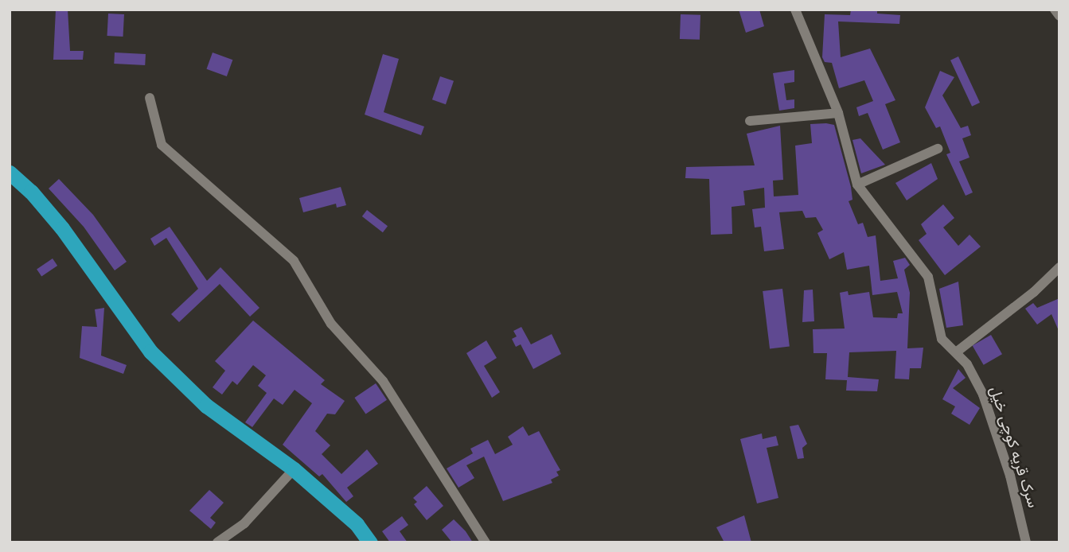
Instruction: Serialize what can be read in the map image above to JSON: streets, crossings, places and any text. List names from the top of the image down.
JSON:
{
  "streets": {
    "street": ["سرک قریه کوچی خیل"]
  }
}
